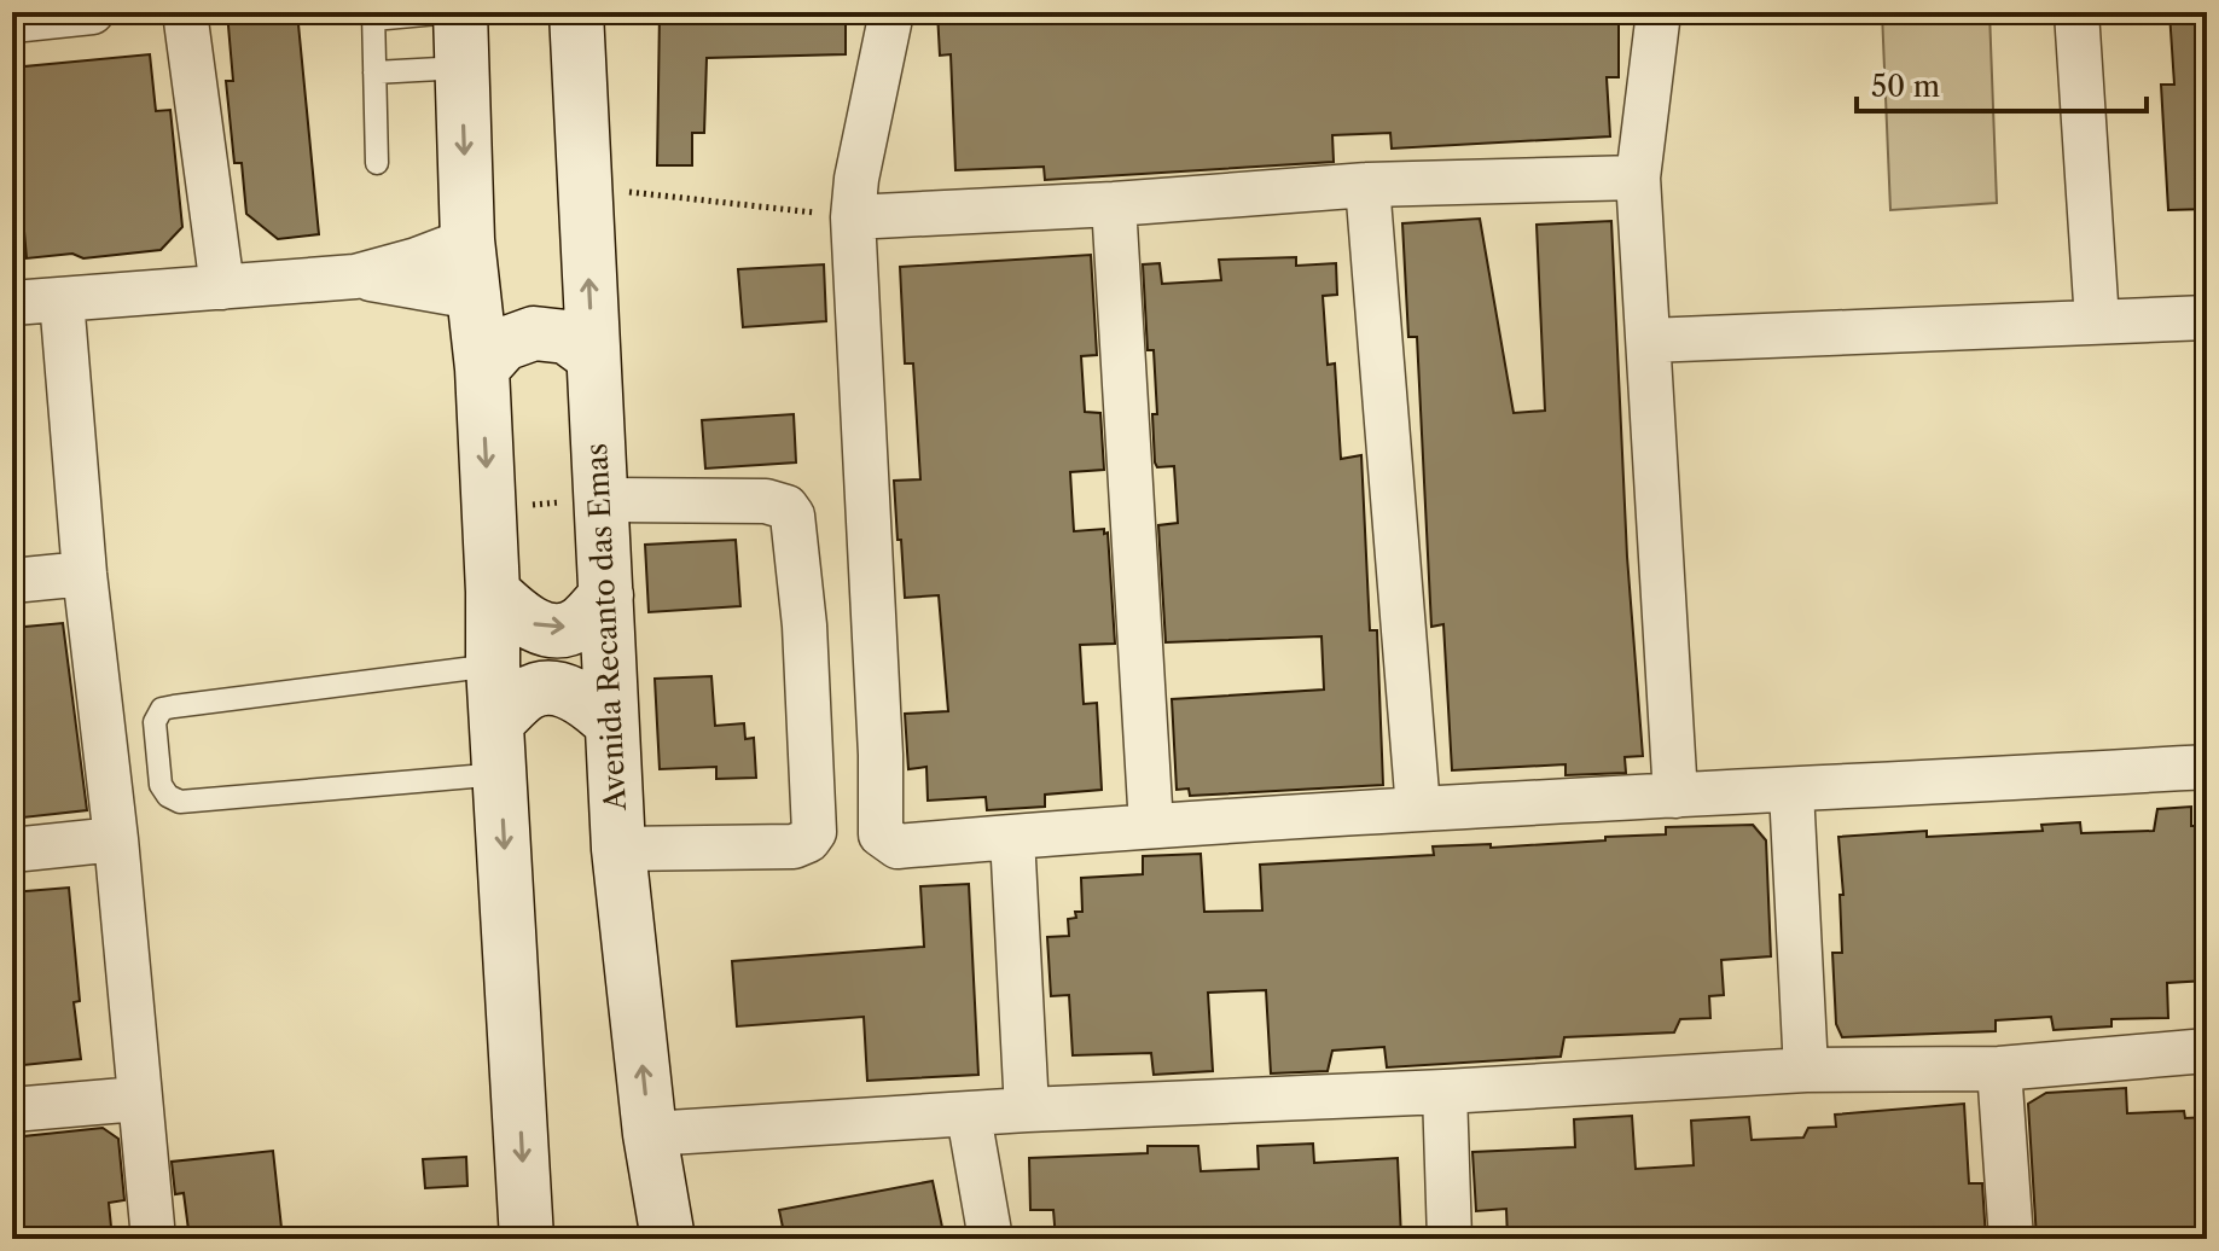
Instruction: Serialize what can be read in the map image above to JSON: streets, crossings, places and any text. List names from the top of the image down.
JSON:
{
  "streets": {
    "main road": ["Avenida Recanto das Emas"]
  },
  "scale_bar": "50 m"
}
